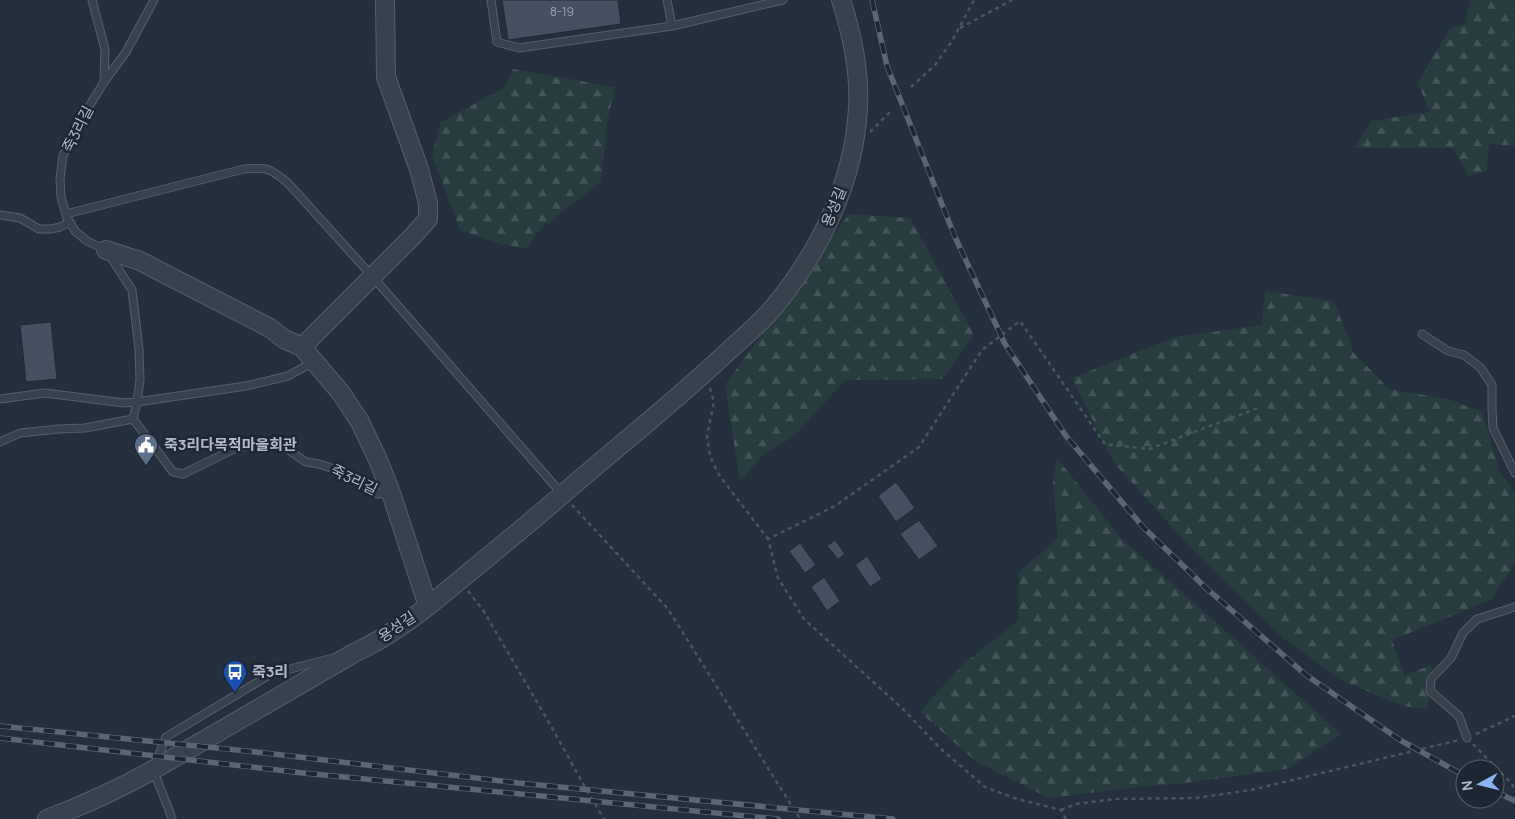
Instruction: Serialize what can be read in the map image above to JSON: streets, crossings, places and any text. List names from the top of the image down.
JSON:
{
  "streets": {
    "street": ["죽3리길", "용성길"]
  },
  "crossings": [
    ["죽3리길", "용성길"]
  ],
  "places": {
    "public building": ["죽3리다목적마을회관"],
    "bus stop": ["죽3리"]
  },
  "house_numbers": ["8-19"],
  "north": "left"
}
